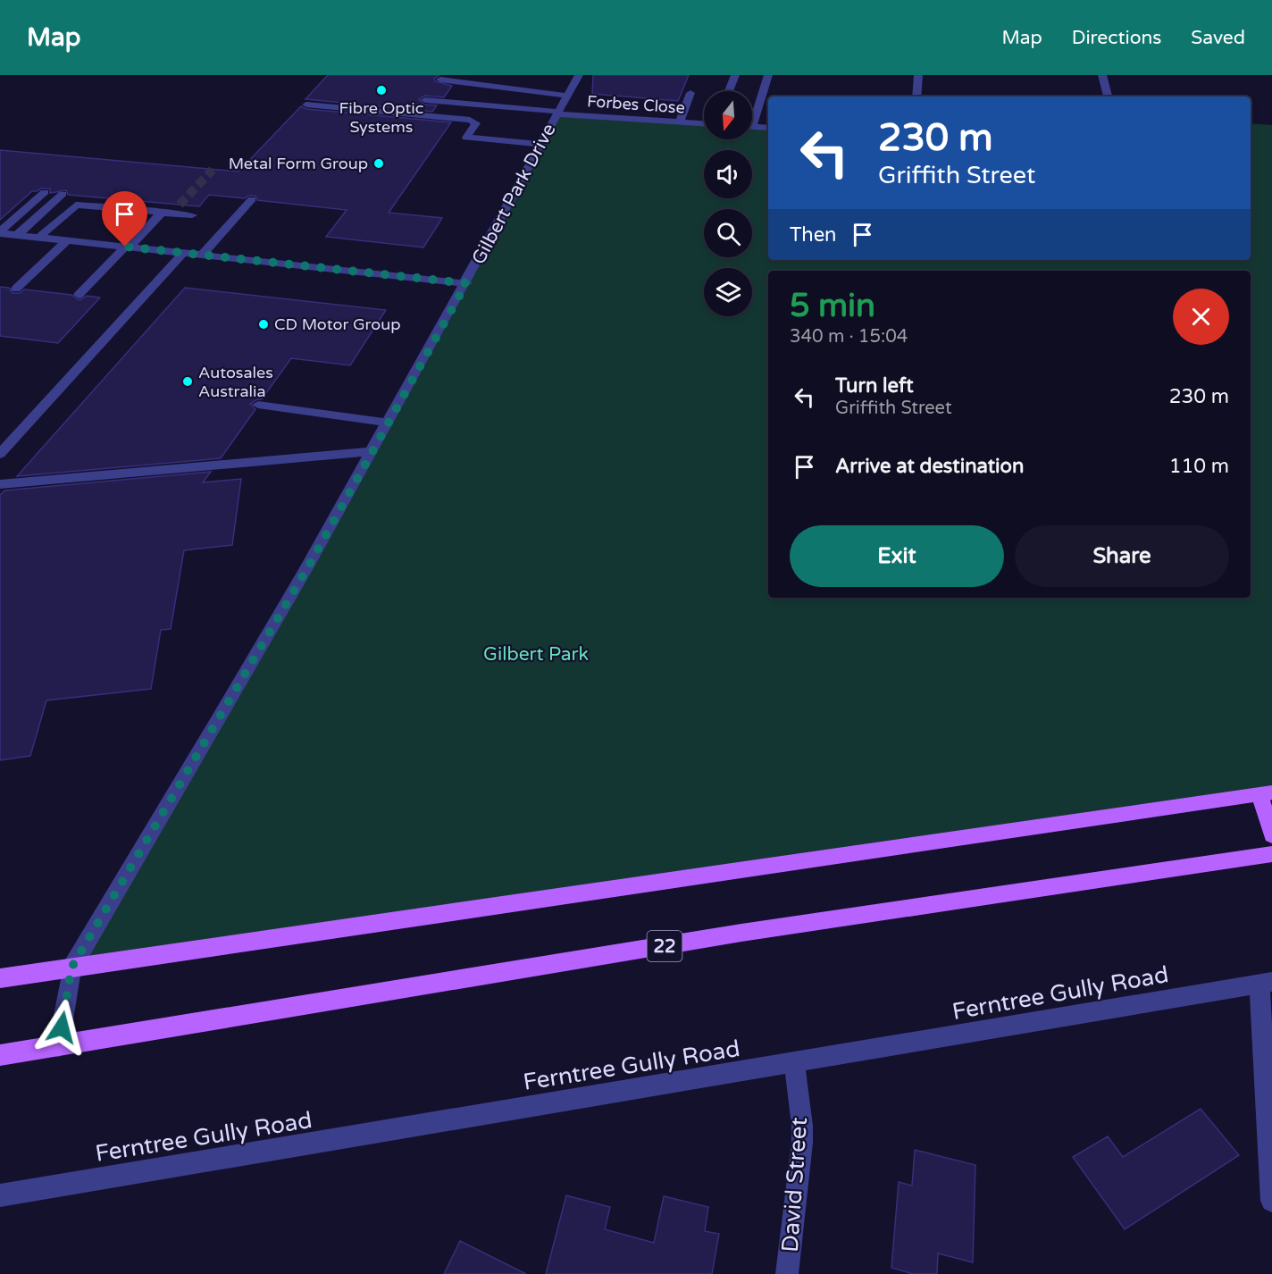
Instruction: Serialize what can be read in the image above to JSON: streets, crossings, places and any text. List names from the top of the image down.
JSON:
{
  "streets": {
    "main road": ["22"],
    "street": [
      "Forbes Close",
      "Gilbert Park Drive",
      "Ferntree Gully Road",
      "David Street"
    ]
  },
  "crossings": [
    ["Forbes Close", "Gilbert Park Drive"],
    ["Gilbert Park Drive", "22"],
    ["Ferntree Gully Road", "David Street"]
  ],
  "parks": ["Gilbert Park"],
  "places": [
    "Fibre Optic Systems",
    "Metal Form Group",
    "CD Motor Group",
    "Autosales Australia"
  ],
  "north": "bottom",
  "page": {
    "header": "Map",
    "nav": ["Map", "Directions", "Saved"],
    "turn": ["230 m", "Griffith Street"],
    "then": "Then",
    "heading": ["5 min", "340 m · 15:04"],
    "list": [
      {
        "name": "Turn left",
        "note": "Griffith Street",
        "value": "230 m"
      },
      {
        "name": "Arrive at destination",
        "value": "110 m"
      }
    ],
    "buttons": ["Exit", "Share"]
  }
}
